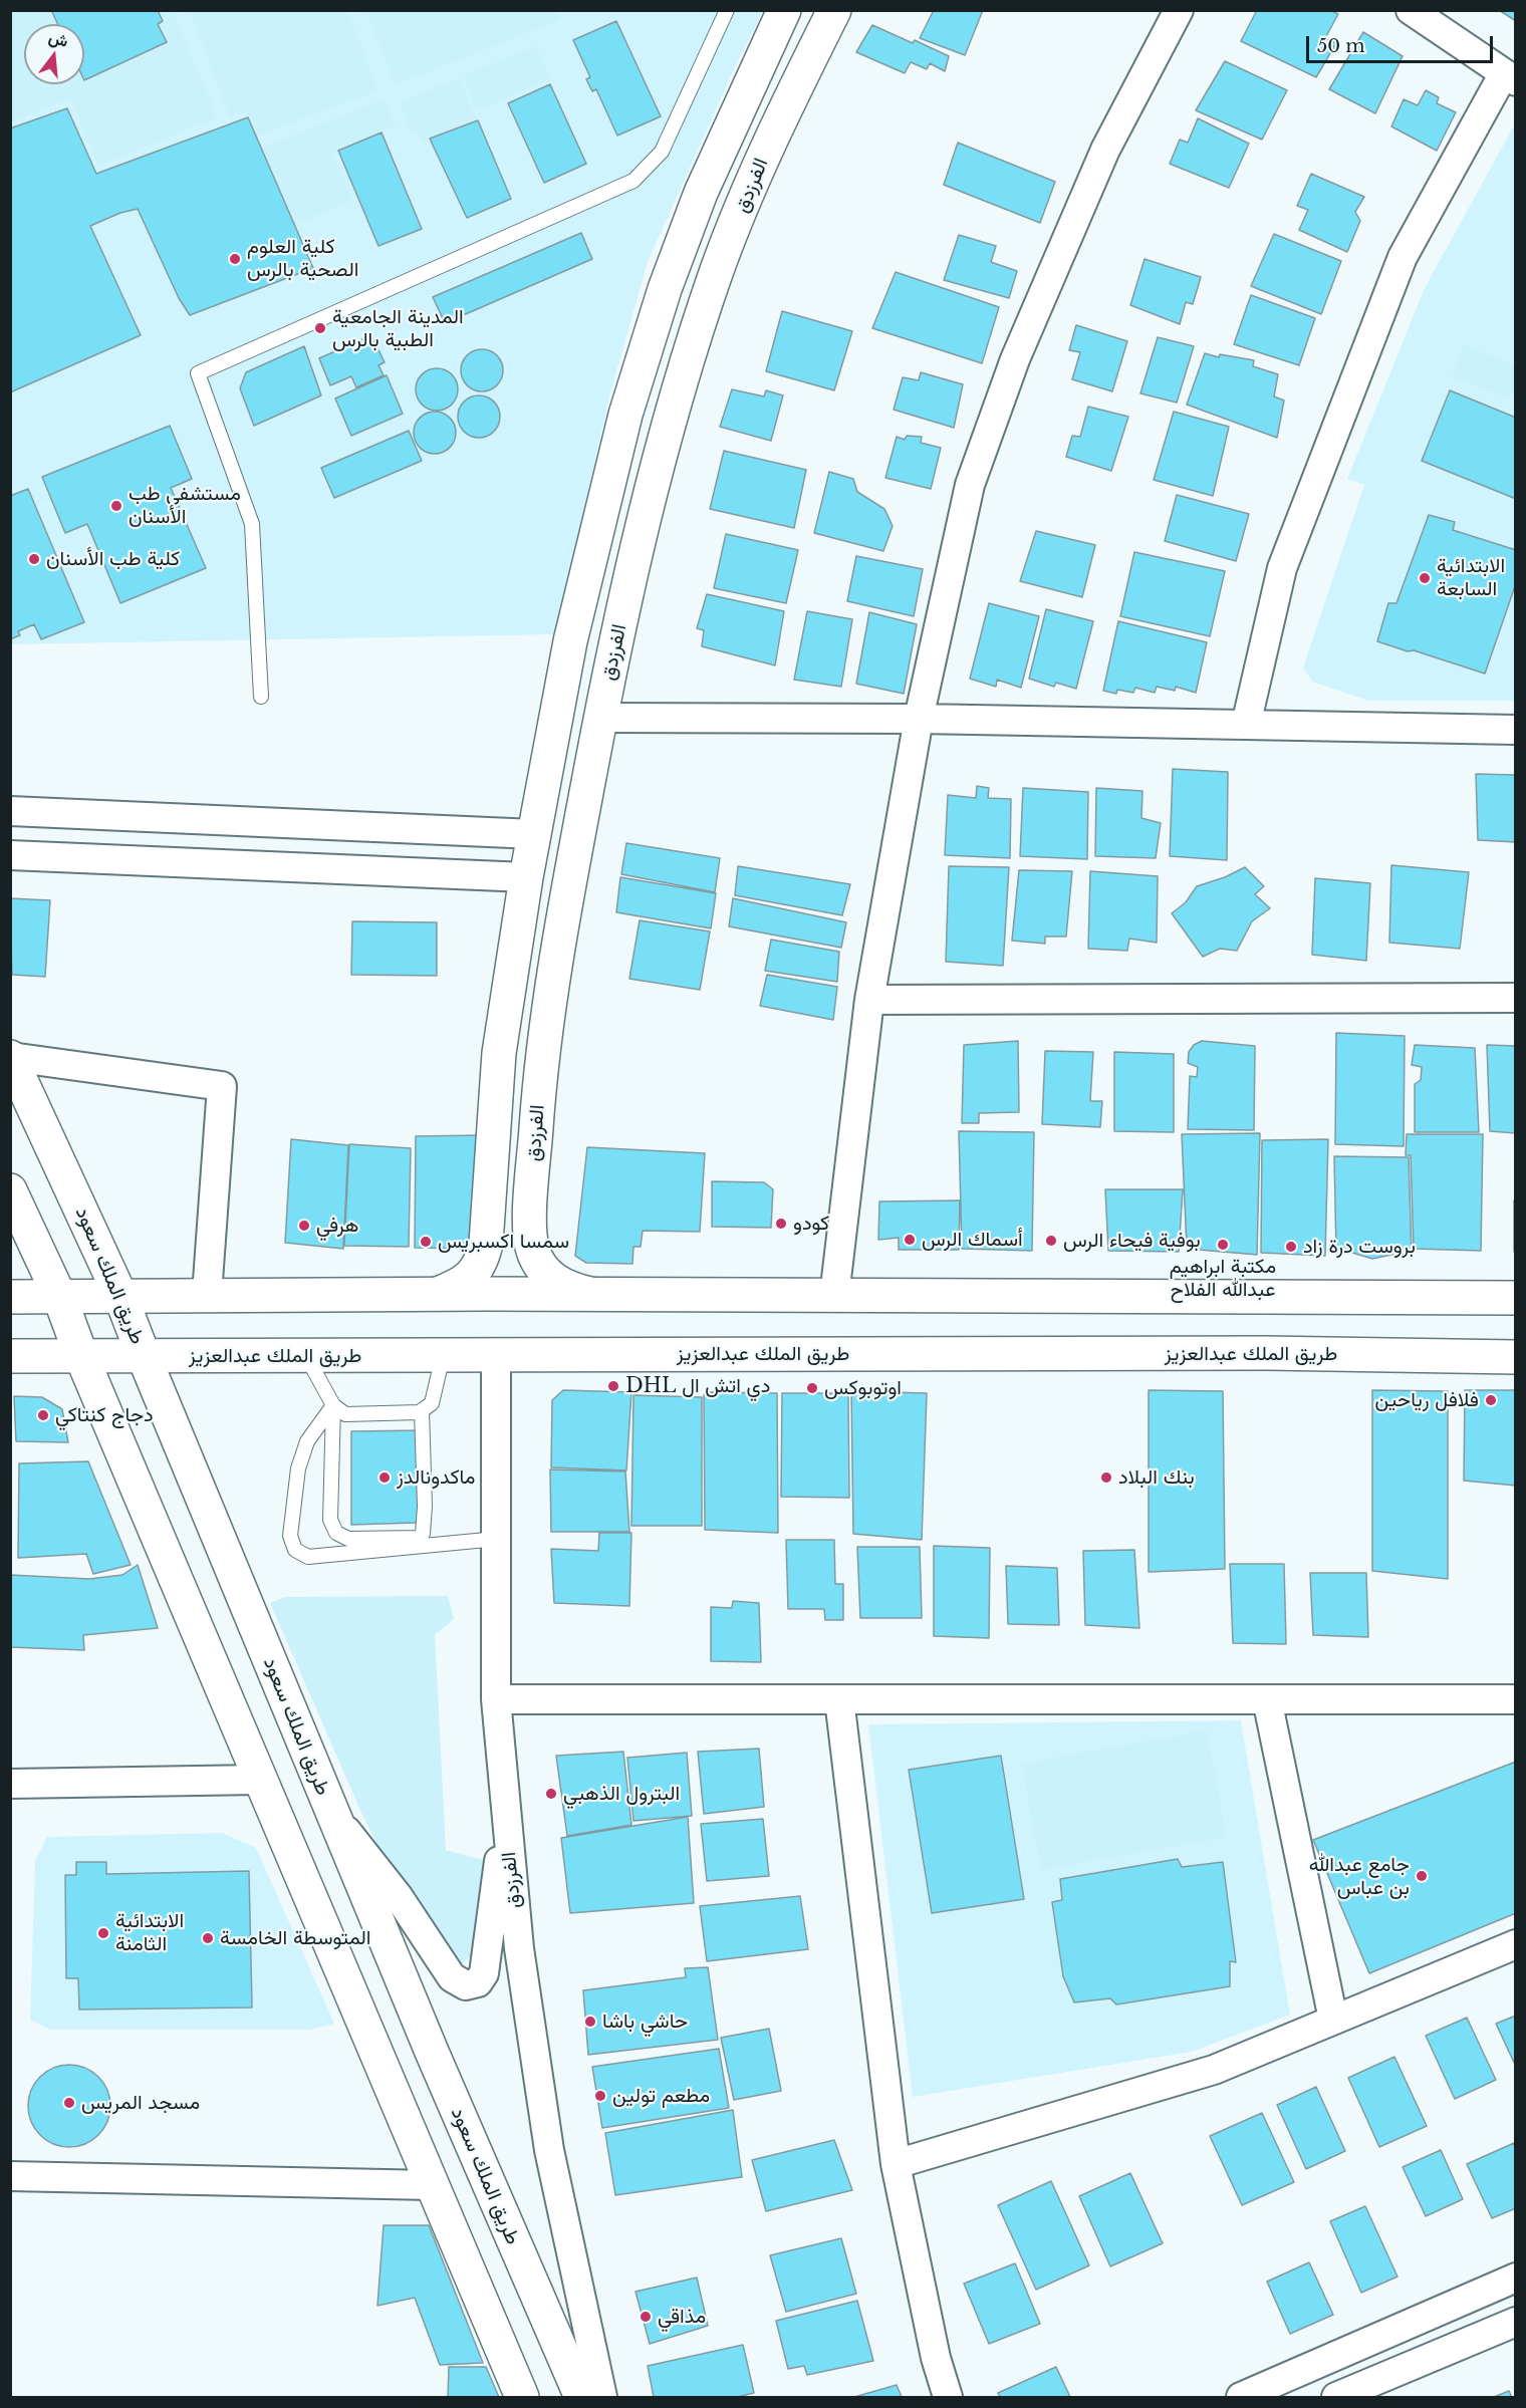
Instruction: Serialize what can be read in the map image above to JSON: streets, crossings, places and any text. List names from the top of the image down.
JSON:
{
  "streets": {
    "main road": ["الفرزدق", "طريق الملك سعود", "طريق الملك عبدالعزيز"]
  },
  "crossings": [
    ["الفرزدق", "طريق الملك عبدالعزيز"],
    ["طريق الملك سعود", "طريق الملك عبدالعزيز"]
  ],
  "places": [
    "كلية العلوم الصحية بالرس",
    "المدينة الجامعية الطبية بالرس",
    "مستشفى طب الأسنان",
    "كلية طب الأسنان",
    "الابتدائية السابعة",
    "كودو",
    "هرفي",
    "أسماك الرس",
    "بوفية فيحاء الرس",
    "سمسا اكسبريس",
    "مكتبة ابراهيم عبدالله الفلاح",
    "بروست درة زاد",
    "DHL دي اتش ال",
    "اوتوبوكس",
    "فلافل رياحين",
    "دجاج كنتاكي",
    "ماكدونالدز",
    "بنك البلاد",
    "البترول الذهبي",
    "جامع عبدالله بن عباس",
    "الابتدائية الثامنة",
    "المتوسطة الخامسة",
    "حاشي باشا",
    "مطعم تولين",
    "مسجد المريس",
    "مذاقي"
  ],
  "scale_bar": "50 m",
  "north": "top"
}
